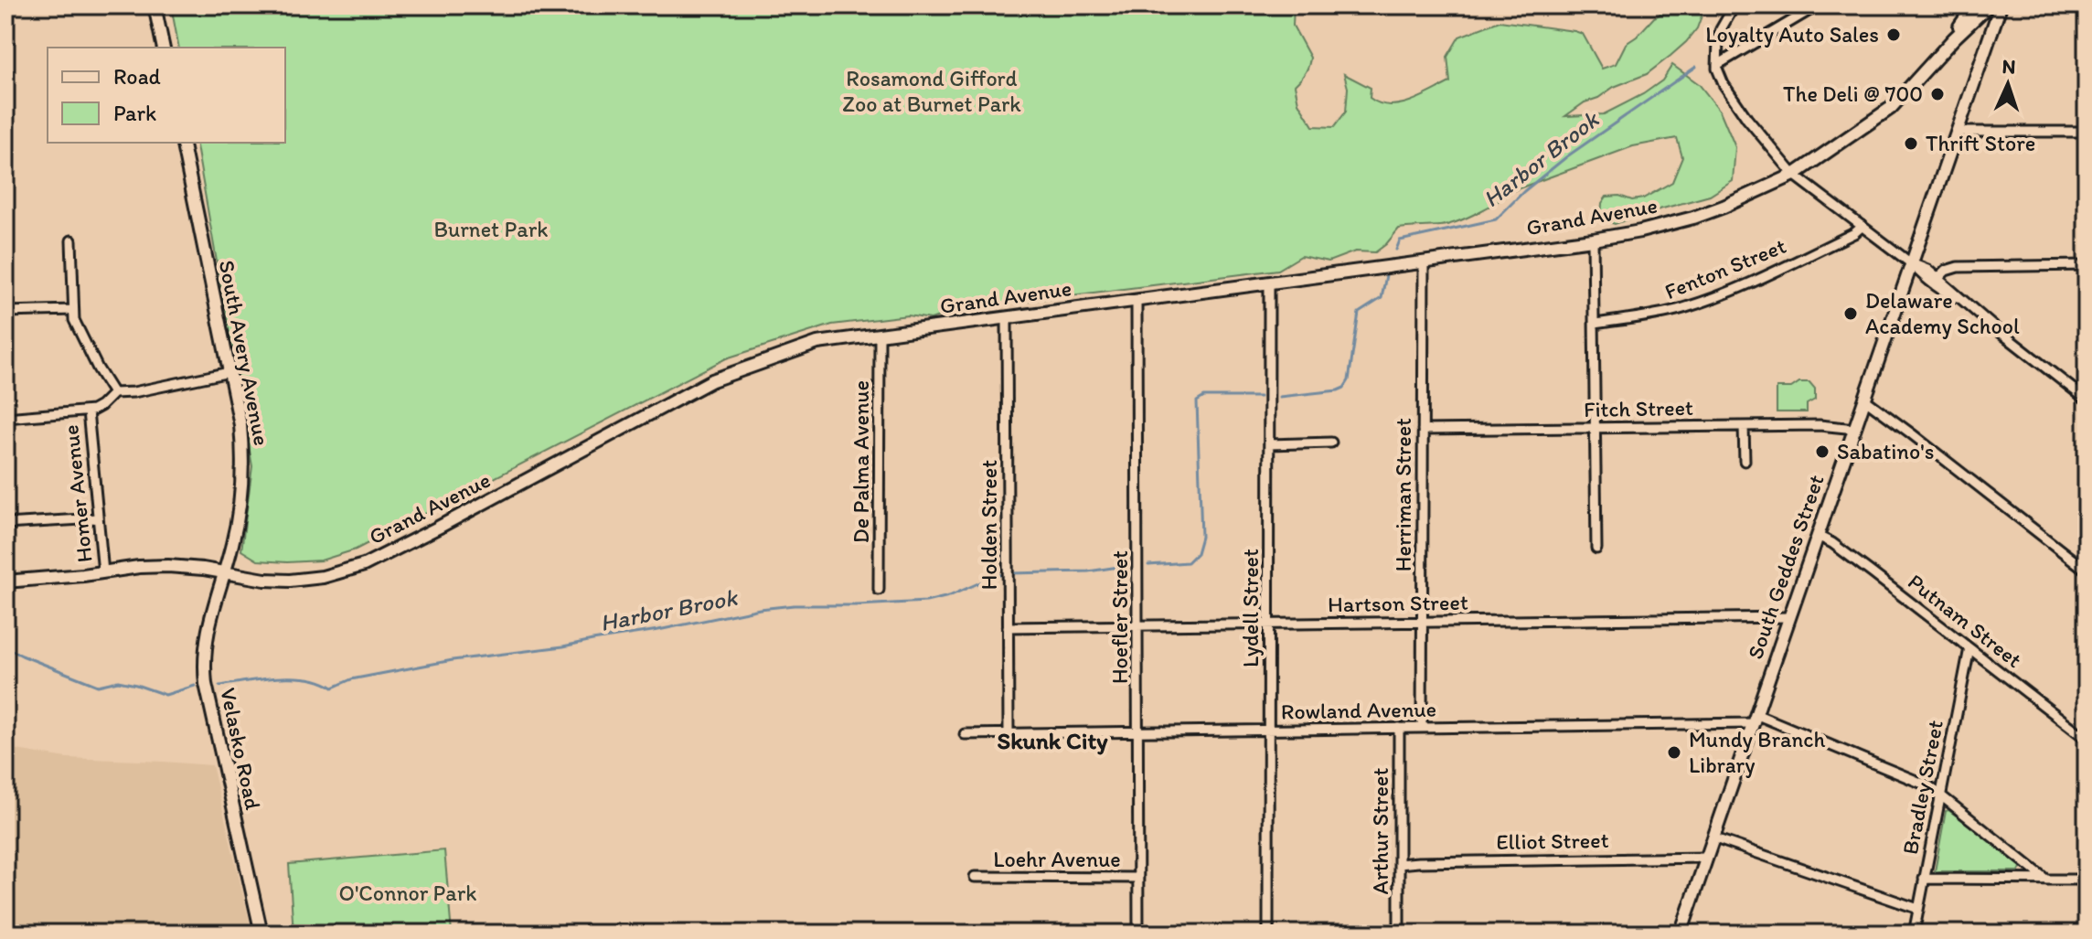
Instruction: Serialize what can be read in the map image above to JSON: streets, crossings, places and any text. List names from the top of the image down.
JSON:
{
  "streets": {
    "street": [
      "Grand Avenue",
      "Fenton Street",
      "South Avery Avenue",
      "Fitch Street",
      "De Palma Avenue",
      "Homer Avenue",
      "Herriman Street",
      "Holden Street",
      "South Geddes Street",
      "Hartson Street",
      "Lydell Street",
      "Hoefler Street",
      "Putnam Street",
      "Rowland Avenue",
      "Velasko Road",
      "Bradley Street",
      "Arthur Street",
      "Elliot Street",
      "Loehr Avenue"
    ]
  },
  "crossings": [
    ["Grand Avenue", "South Avery Avenue"],
    ["Grand Avenue", "De Palma Avenue"],
    ["Grand Avenue", "Homer Avenue"],
    ["Grand Avenue", "Herriman Street"],
    ["Grand Avenue", "Holden Street"],
    ["Grand Avenue", "Lydell Street"],
    ["Grand Avenue", "Hoefler Street"],
    ["Grand Avenue", "Velasko Road"],
    ["South Avery Avenue", "Velasko Road"],
    ["Fitch Street", "Herriman Street"],
    ["Fitch Street", "South Geddes Street"],
    ["Herriman Street", "Hartson Street"],
    ["Herriman Street", "Rowland Avenue"],
    ["Holden Street", "Hartson Street"],
    ["Holden Street", "Rowland Avenue"],
    ["South Geddes Street", "Hartson Street"],
    ["South Geddes Street", "Putnam Street"],
    ["South Geddes Street", "Rowland Avenue"],
    ["South Geddes Street", "Elliot Street"],
    ["Hartson Street", "Lydell Street"],
    ["Hartson Street", "Hoefler Street"],
    ["Lydell Street", "Rowland Avenue"],
    ["Hoefler Street", "Rowland Avenue"],
    ["Hoefler Street", "Loehr Avenue"],
    ["Putnam Street", "Bradley Street"],
    ["Rowland Avenue", "Bradley Street"],
    ["Rowland Avenue", "Arthur Street"],
    ["Arthur Street", "Elliot Street"]
  ],
  "districts": ["Skunk City"],
  "water": ["Harbor Brook"],
  "parks": ["Rosamond Gifford Zoo at Burnet Park", "Burnet Park", "O'Connor Park"],
  "places": [
    "Loyalty Auto Sales",
    "The Deli @ 700",
    "Thrift Store",
    "Delaware Academy School",
    "Sabatino's",
    "Mundy Branch Library"
  ],
  "legend": ["Road", "Park"],
  "north": "top"
}
